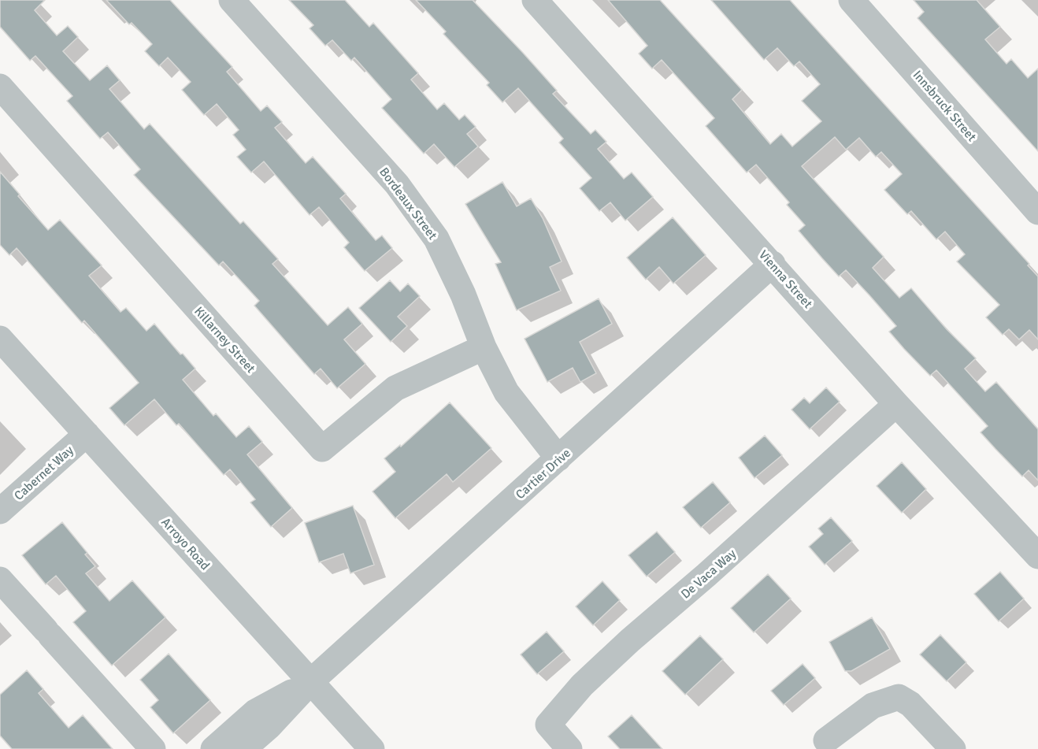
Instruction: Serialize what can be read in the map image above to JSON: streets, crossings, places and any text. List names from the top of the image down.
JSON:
{
  "streets": {
    "street": [
      "Innsbruck Street",
      "Bordeaux Street",
      "Vienna Street",
      "Killarney Street",
      "Cabernet Way",
      "Cartier Drive",
      "Arroyo Road",
      "De Vaca Way"
    ]
  },
  "crossings": [
    ["Bordeaux Street", "Killarney Street"],
    ["Bordeaux Street", "Cartier Drive"],
    ["Vienna Street", "Cartier Drive"],
    ["Vienna Street", "De Vaca Way"],
    ["Cabernet Way", "Arroyo Road"],
    ["Cartier Drive", "Arroyo Road"]
  ]
}
